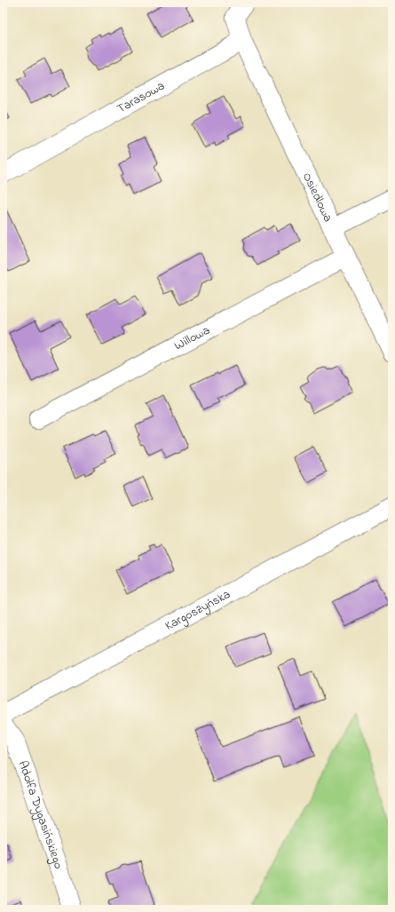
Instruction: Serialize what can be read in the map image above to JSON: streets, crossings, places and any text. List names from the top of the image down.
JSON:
{
  "streets": {
    "street": [
      "Tarasowa",
      "Osiedlowa",
      "Willowa",
      "Kargoszyńska",
      "Adolfa Dygasińskiego"
    ]
  },
  "crossings": [
    ["Tarasowa", "Osiedlowa"],
    ["Osiedlowa", "Willowa"]
  ]
}
